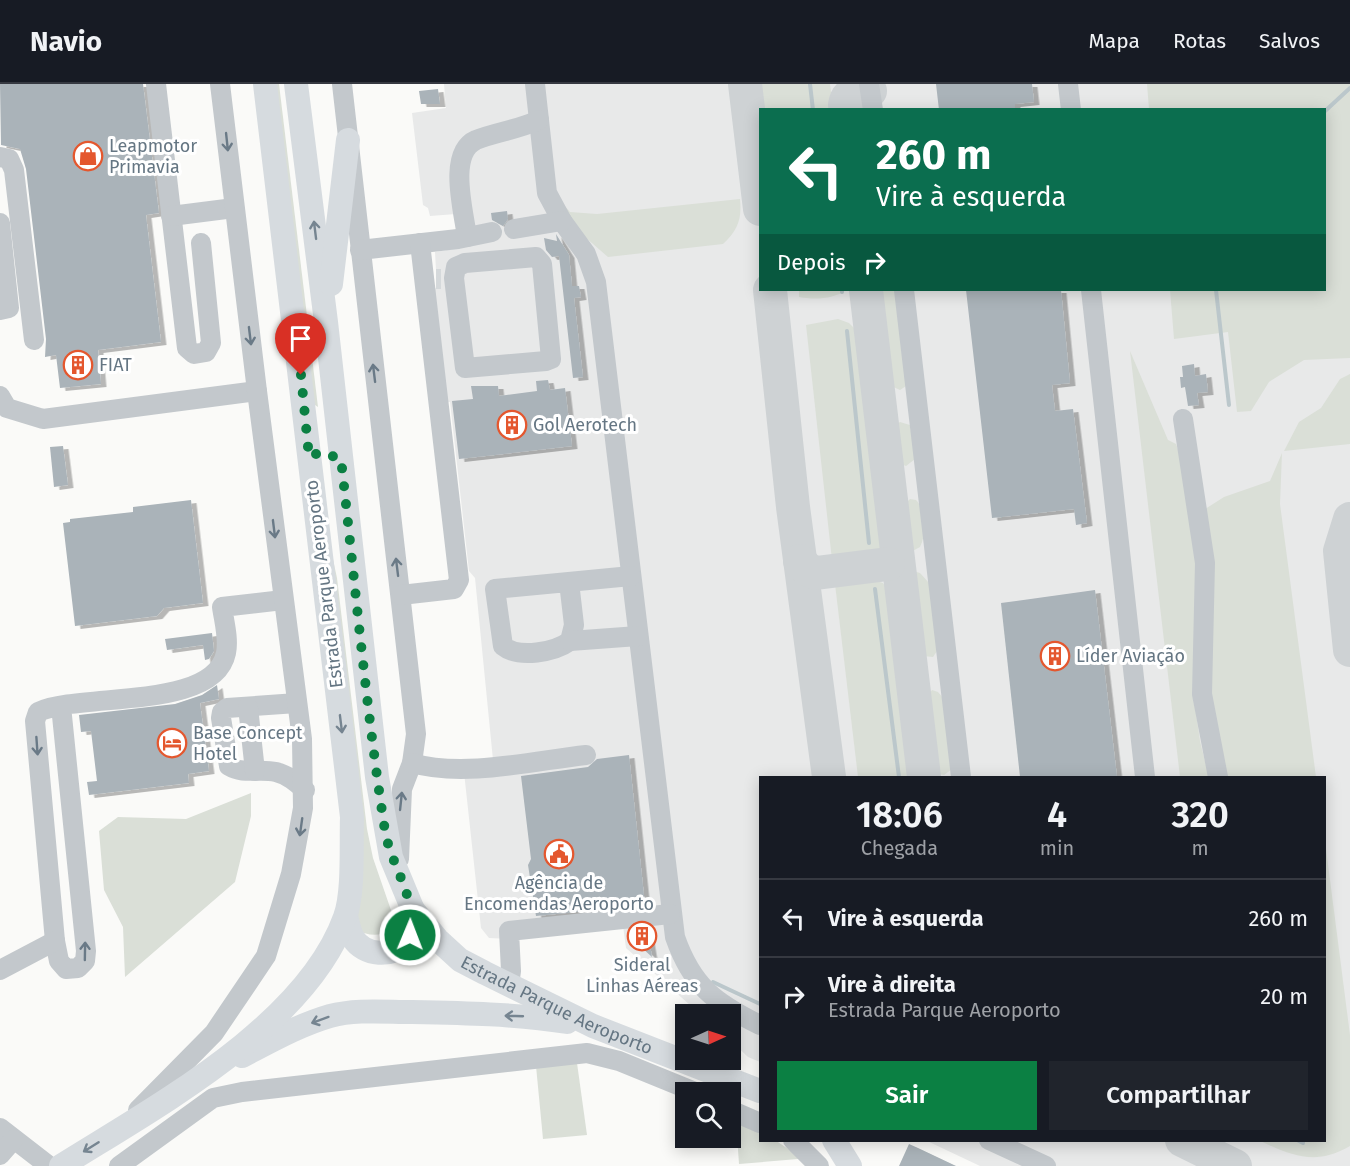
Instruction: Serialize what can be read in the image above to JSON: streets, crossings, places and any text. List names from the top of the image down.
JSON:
{
  "streets": {
    "main road": ["Estrada Parque Aeroporto"]
  },
  "places": {
    "shop": ["Leapmotor Primavia"],
    "building": [
      "FIAT",
      "Gol Aerotech",
      "Líder Aviação",
      "Sideral Linhas Aéreas"
    ],
    "hotel": ["Base Concept Hotel"],
    "public building": ["Agência de Encomendas Aeroporto"]
  },
  "north": "right",
  "page": {
    "header": "Navio",
    "nav": ["Mapa", "Rotas", "Salvos"],
    "turn": ["260 m", "Vire à esquerda"],
    "then": "Depois",
    "eta": [
      "18:06",
      "Chegada",
      "4",
      "min",
      "320",
      "m"
    ],
    "list": [
      {
        "name": "Vire à esquerda",
        "value": "260 m"
      },
      {
        "name": "Vire à direita",
        "note": "Estrada Parque Aeroporto",
        "value": "20 m"
      }
    ],
    "buttons": ["Sair", "Compartilhar"]
  }
}
